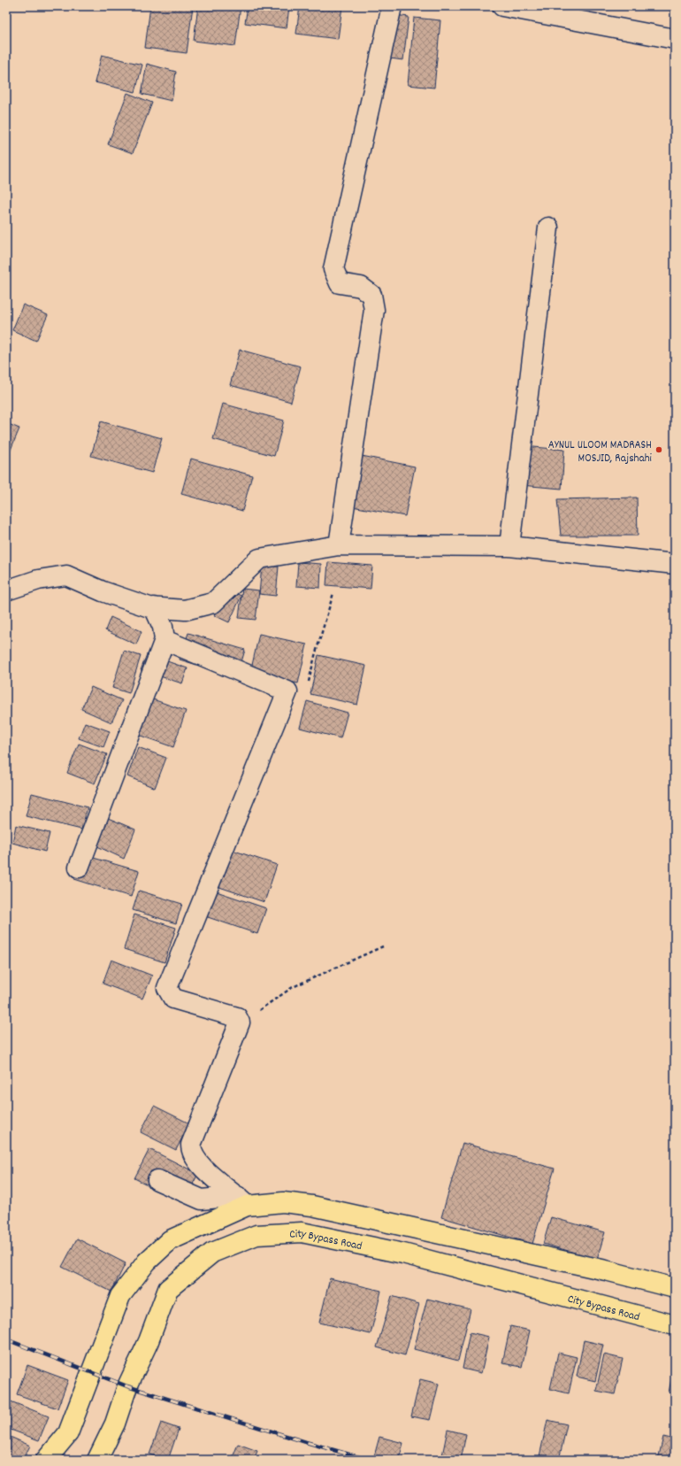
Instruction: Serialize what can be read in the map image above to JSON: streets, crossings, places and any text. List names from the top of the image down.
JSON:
{
  "streets": {
    "main road": ["City Bypass Road"]
  },
  "places": ["AYNUL ULOOM MADRASH MOSJID, Rajshahi"]
}
